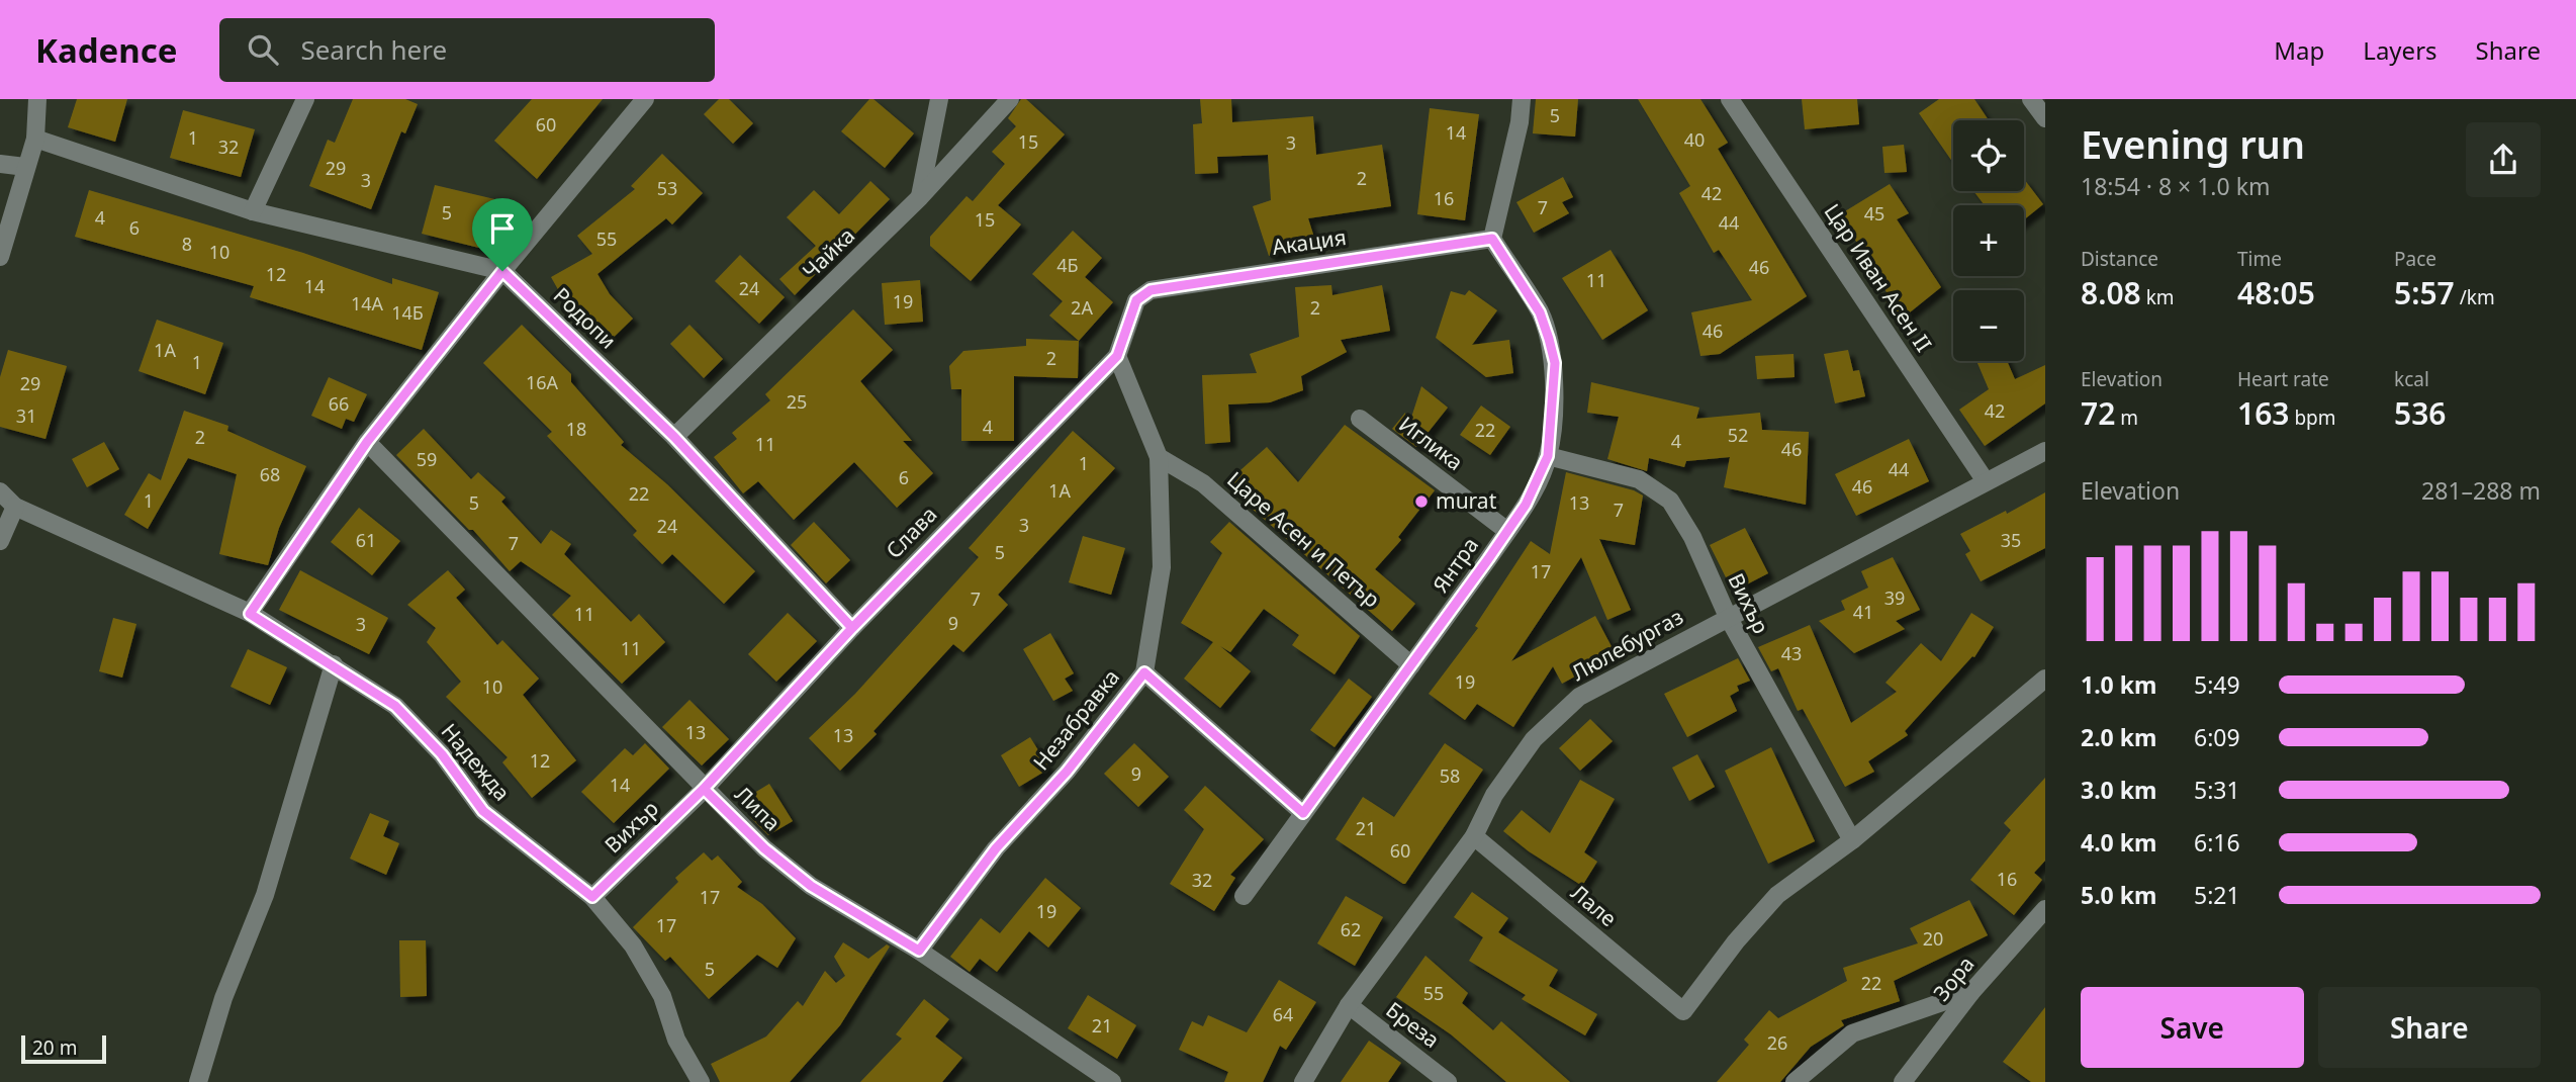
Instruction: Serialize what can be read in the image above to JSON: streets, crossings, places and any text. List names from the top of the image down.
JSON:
{
  "streets": {
    "street": [
      "Акация",
      "Чайка",
      "Цар Иван Асен II",
      "Родопи",
      "Иглика",
      "Слава",
      "Царе Асен и Петър",
      "Янтра",
      "Вихър",
      "Люлебургаз",
      "Незабравка",
      "Надежда",
      "Липа",
      "Лале",
      "Зора",
      "Бреза"
    ]
  },
  "crossings": [
    ["Акация", "Слава"],
    ["Акация", "Янтра"],
    ["Чайка", "Родопи"],
    ["Цар Иван Асен II", "Люлебургаз"],
    ["Родопи", "Слава"],
    ["Иглика", "Янтра"],
    ["Слава", "Вихър"],
    ["Слава", "Незабравка"],
    ["Слава", "Липа"],
    ["Царе Асен и Петър", "Янтра"],
    ["Царе Асен и Петър", "Незабравка"],
    ["Янтра", "Вихър"],
    ["Вихър", "Люлебургаз"],
    ["Вихър", "Надежда"],
    ["Вихър", "Липа"],
    ["Вихър", "Лале"],
    ["Люлебургаз", "Лале"],
    ["Люлебургаз", "Бреза"],
    ["Незабравка", "Липа"]
  ],
  "places": ["murat"],
  "house_numbers": [
    "5",
    "60",
    "14",
    "1",
    "40",
    "15",
    "3",
    "32",
    "29",
    "2",
    "3",
    "53",
    "42",
    "16",
    "7",
    "5",
    "45",
    "4",
    "15",
    "44",
    "6",
    "55",
    "8",
    "10",
    "4Б",
    "46",
    "12",
    "11",
    "14",
    "24",
    "19",
    "14А",
    "2А",
    "2",
    "14Б",
    "46",
    "1А",
    "2",
    "1",
    "16А",
    "29",
    "25",
    "66",
    "42",
    "31",
    "4",
    "18",
    "22",
    "52",
    "2",
    "4",
    "11",
    "46",
    "59",
    "1",
    "44",
    "68",
    "6",
    "46",
    "1А",
    "22",
    "1",
    "5",
    "13",
    "7",
    "3",
    "24",
    "61",
    "35",
    "7",
    "5",
    "17",
    "39",
    "7",
    "41",
    "11",
    "9",
    "3",
    "11",
    "43",
    "19",
    "10",
    "13",
    "13",
    "12",
    "9",
    "58",
    "14",
    "21",
    "60",
    "16",
    "32",
    "17",
    "19",
    "17",
    "62",
    "20",
    "5",
    "22",
    "55",
    "64",
    "21",
    "26"
  ],
  "scale_bar": "20 m",
  "page": {
    "header": "Kadence",
    "search": "Search here",
    "nav": ["Map", "Layers", "Share"],
    "heading": ["Evening run", "18:54 · 8 × 1.0 km"],
    "map_buttons": ["+", "−"],
    "stats": [
      ["Distance", "8.08 km"],
      ["Time", "48:05"],
      ["Pace", "5:57 /km"],
      ["Elevation", "72 m"],
      ["Heart rate", "163 bpm"],
      ["kcal", "536"]
    ],
    "chart": ["Elevation", "281–288 m"],
    "list": [
      {
        "name": "1.0 km",
        "note": "5:49"
      },
      {
        "name": "2.0 km",
        "note": "6:09"
      },
      {
        "name": "3.0 km",
        "note": "5:31"
      },
      {
        "name": "4.0 km",
        "note": "6:16"
      },
      {
        "name": "5.0 km",
        "note": "5:21"
      }
    ],
    "buttons": ["Save", "Share"],
    "scale": "20 m"
  }
}
